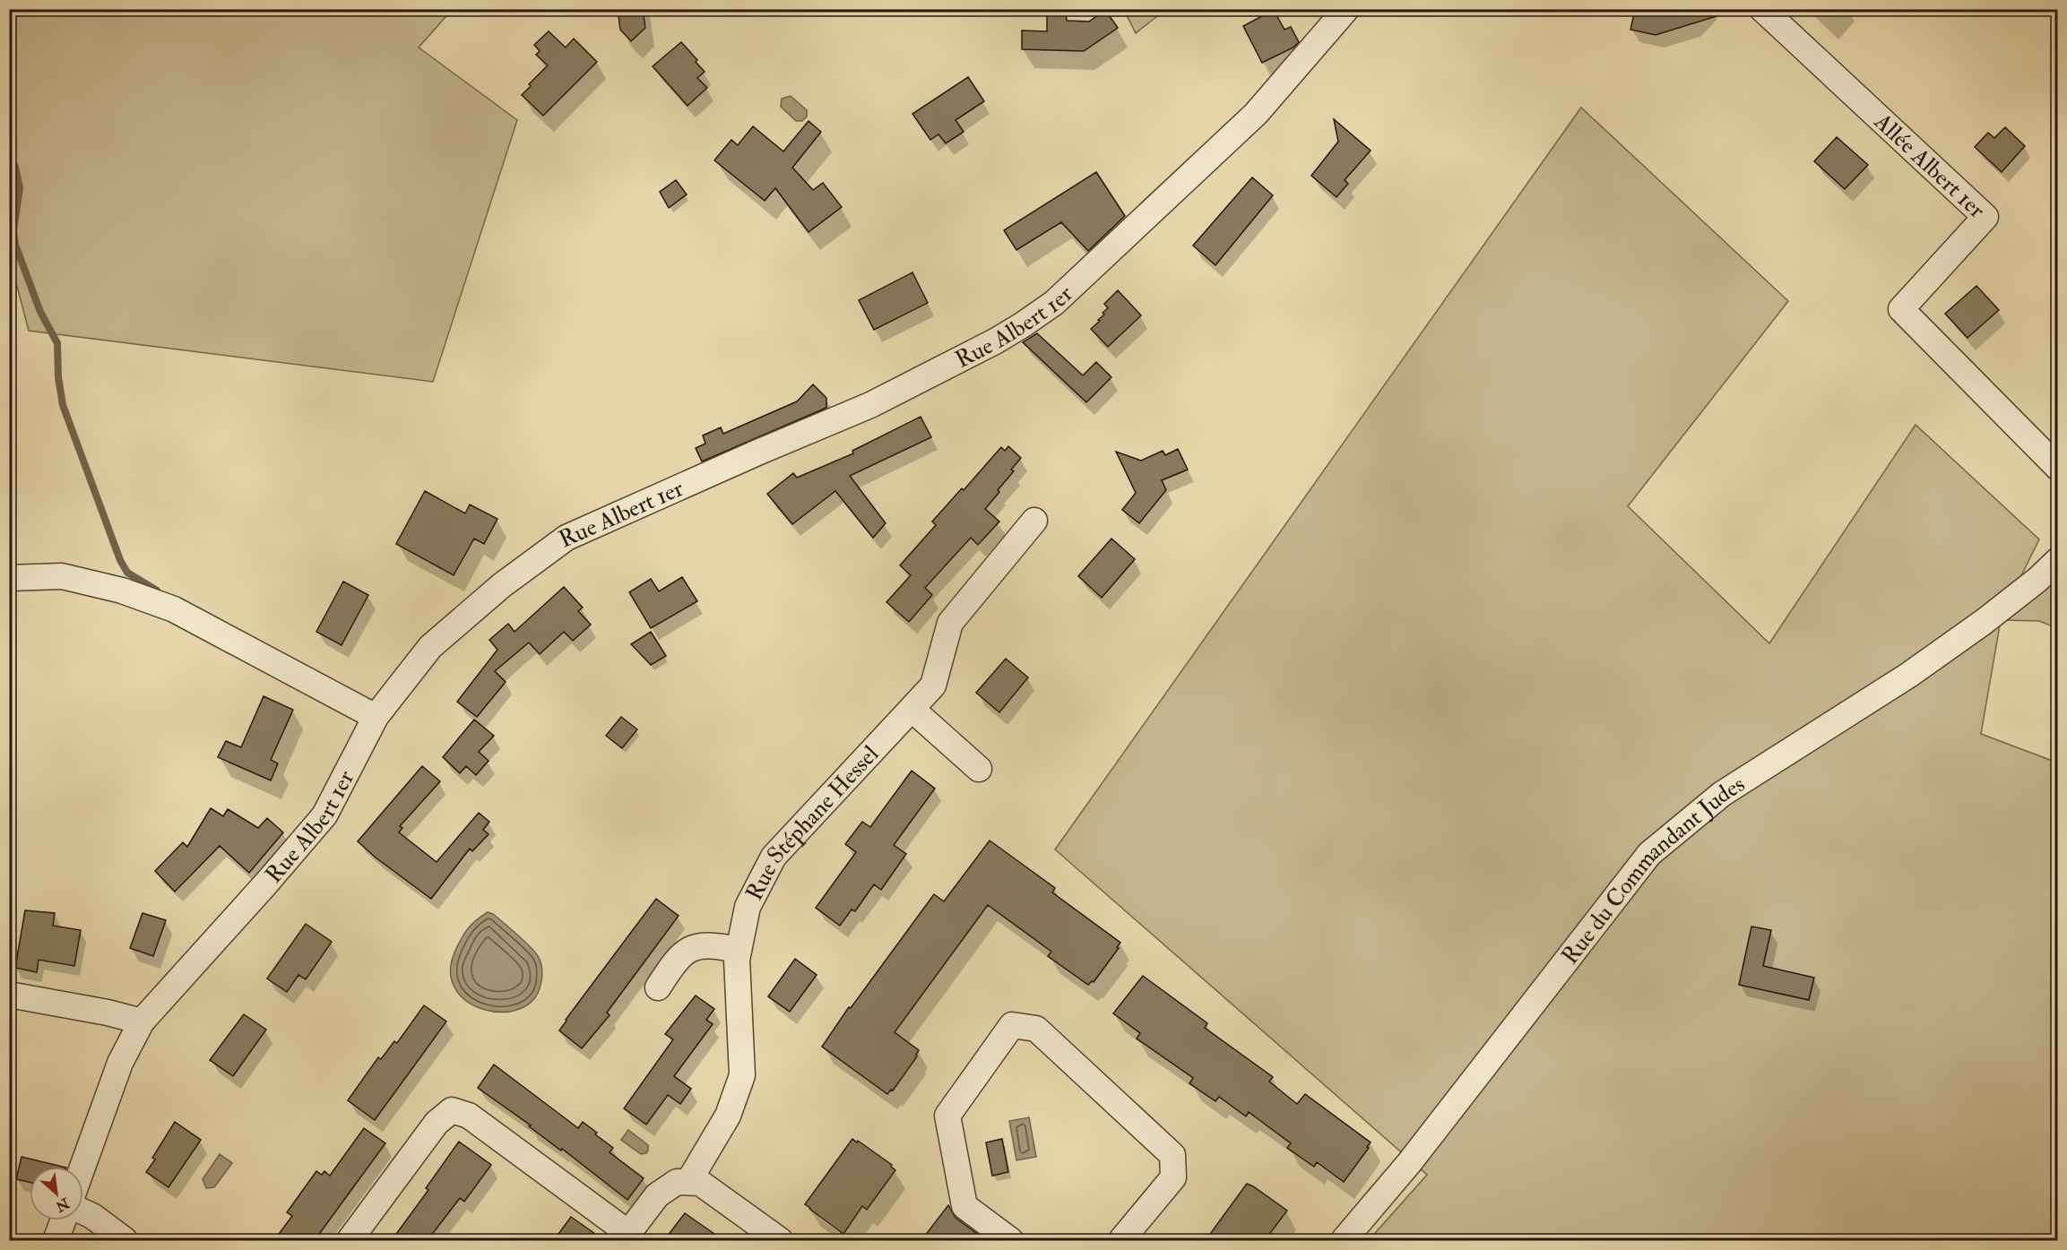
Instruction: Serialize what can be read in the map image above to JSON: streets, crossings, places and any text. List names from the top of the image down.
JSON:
{
  "streets": {
    "street": [
      "Allée Albert 1er",
      "Rue Albert 1er",
      "Rue Stéphane Hessel",
      "Rue du Commandant Judes"
    ]
  },
  "north": "bottom right"
}
